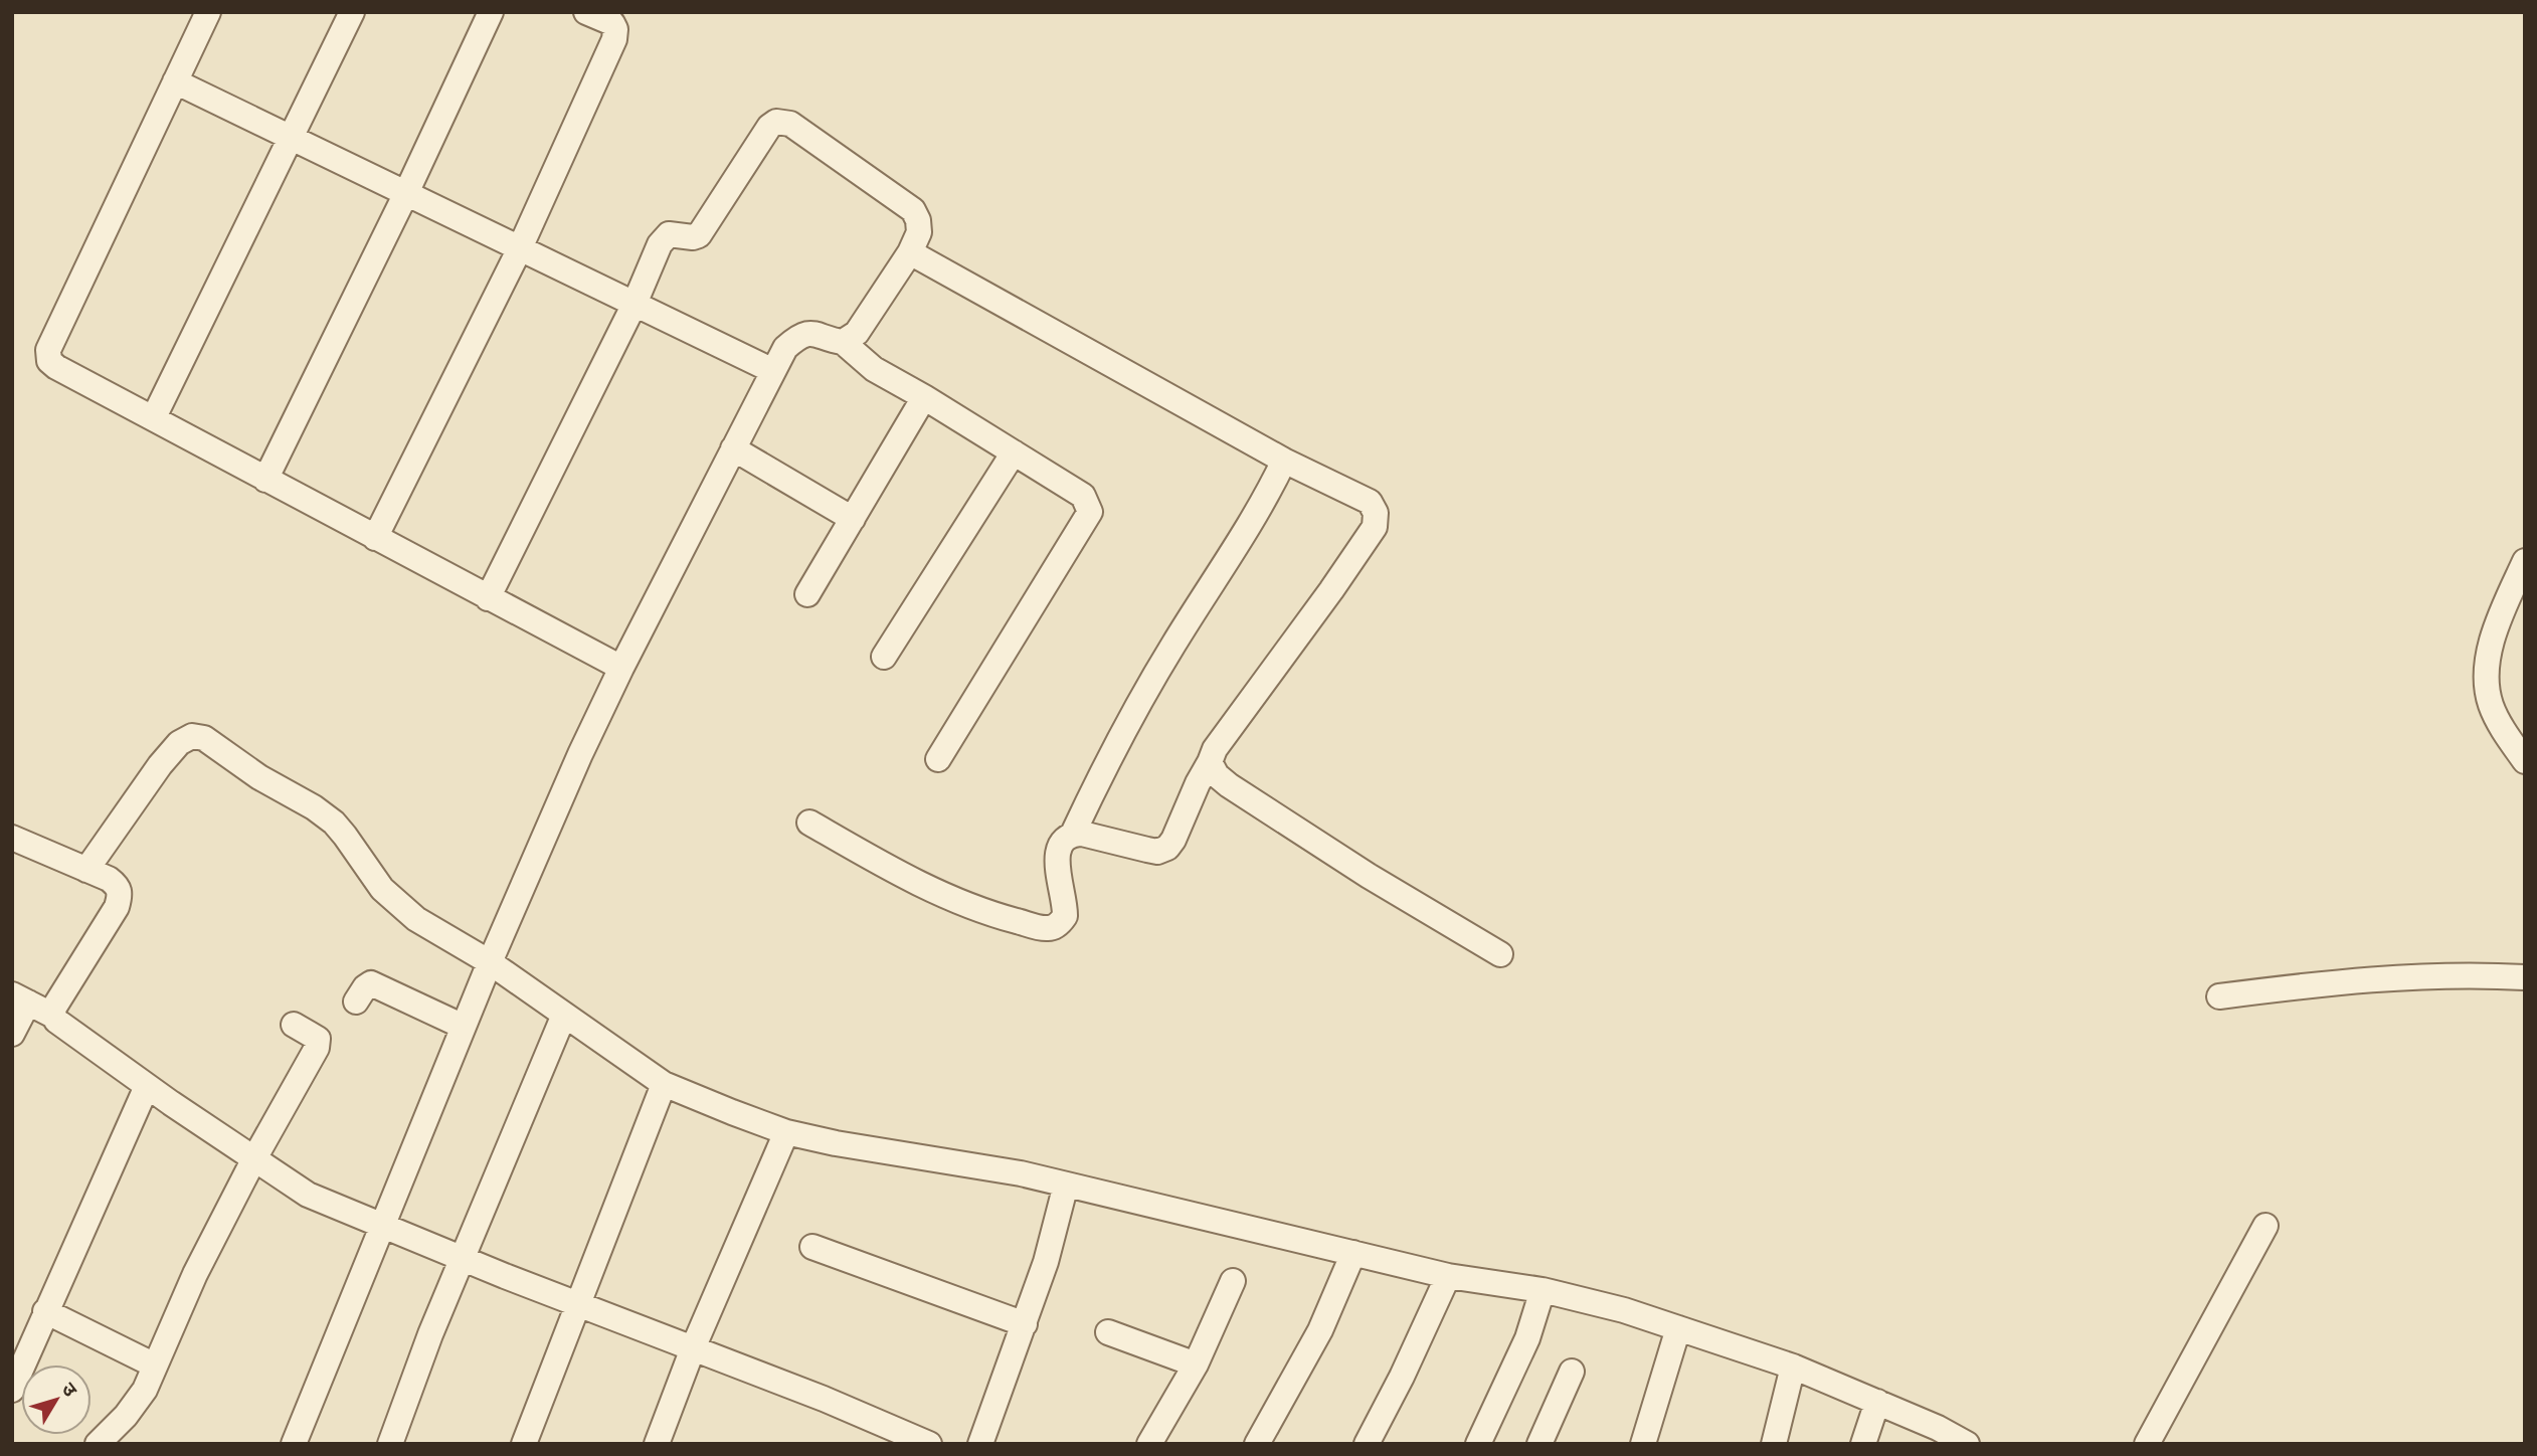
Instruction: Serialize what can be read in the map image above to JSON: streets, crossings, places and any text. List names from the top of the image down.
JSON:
{
  "north": "top right"
}
